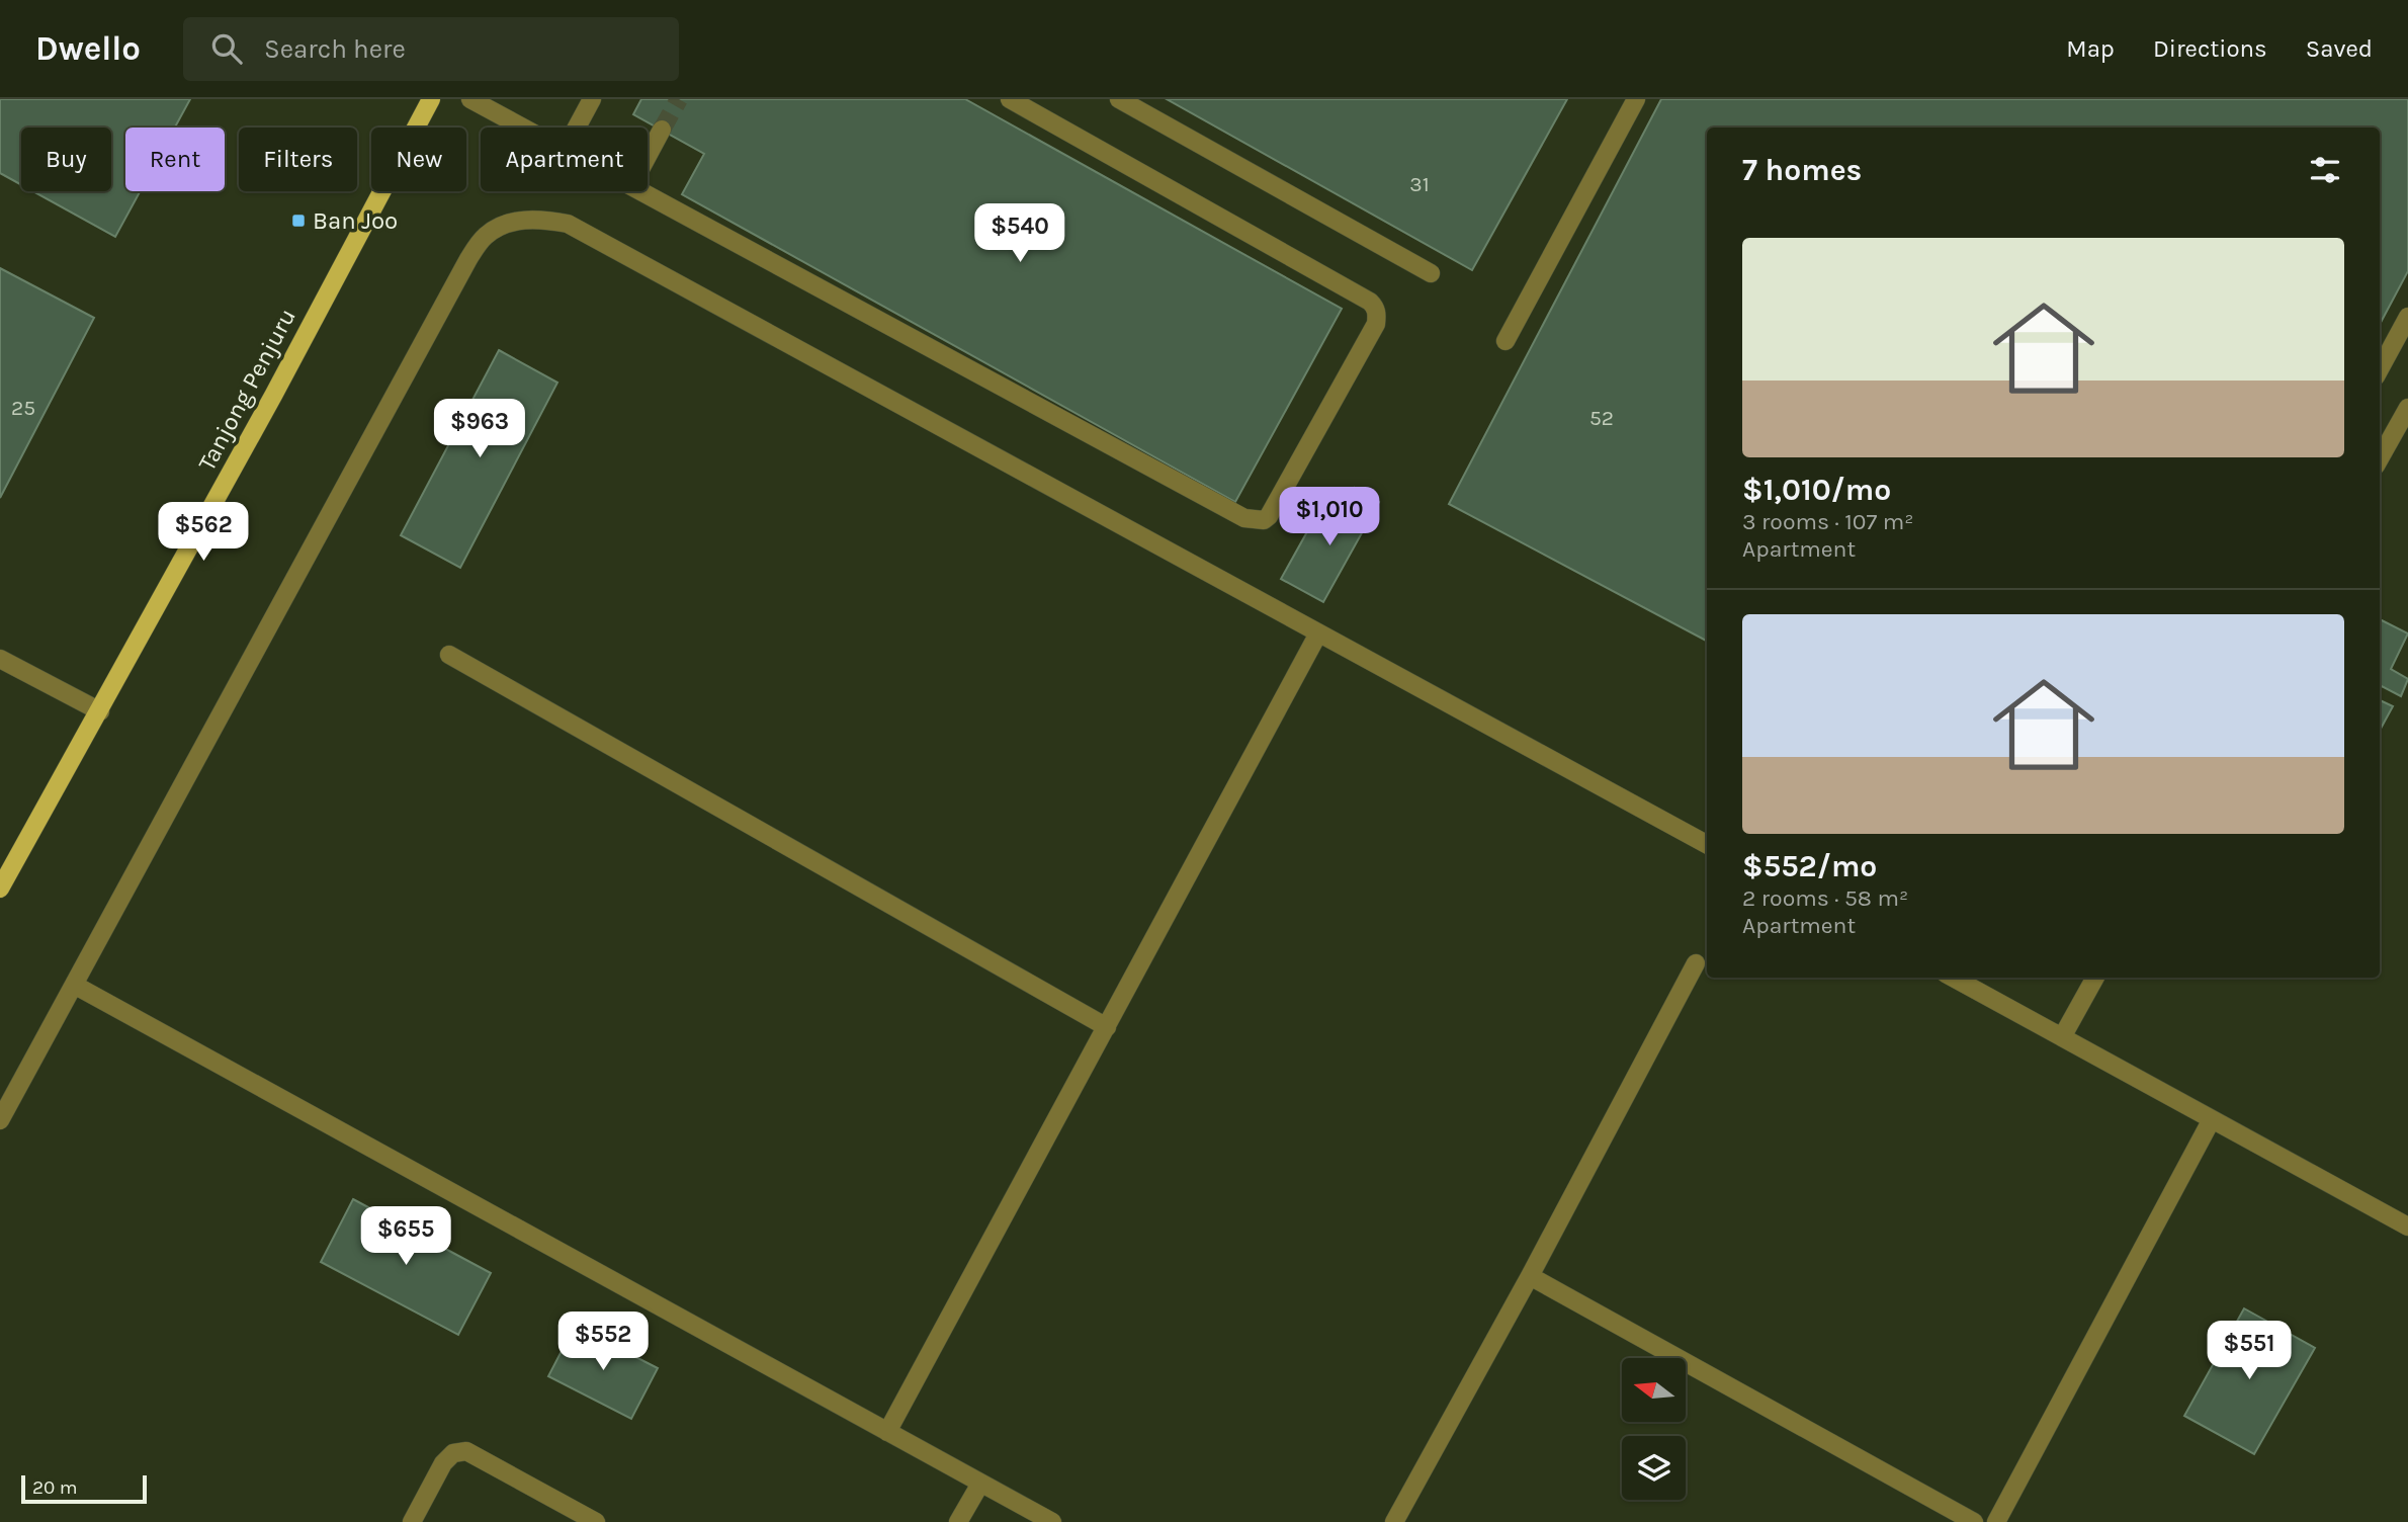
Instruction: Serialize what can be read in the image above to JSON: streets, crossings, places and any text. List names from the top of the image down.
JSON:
{
  "streets": {
    "main road": ["Tanjong Penjuru"]
  },
  "places": {
    "transit": ["Ban Joo"]
  },
  "house_numbers": ["31", "25", "52"],
  "scale_bar": "20 m",
  "north": "left",
  "page": {
    "header": "Dwello",
    "search": "Search here",
    "nav": ["Map", "Directions", "Saved"],
    "chip": [
      "Buy",
      "Rent",
      "Filters",
      "New",
      "Apartment"
    ],
    "heading": "7 homes",
    "price": [
      "$540",
      "$963",
      "$1,010",
      "$562",
      "$655",
      "$552",
      "$551"
    ],
    "list": [
      {
        "name": "$1,010/mo",
        "note": "3 rooms · 107 m² · Apartment"
      },
      {
        "name": "$552/mo",
        "note": "2 rooms · 58 m² · Apartment"
      }
    ],
    "scale": "20 m"
  }
}
